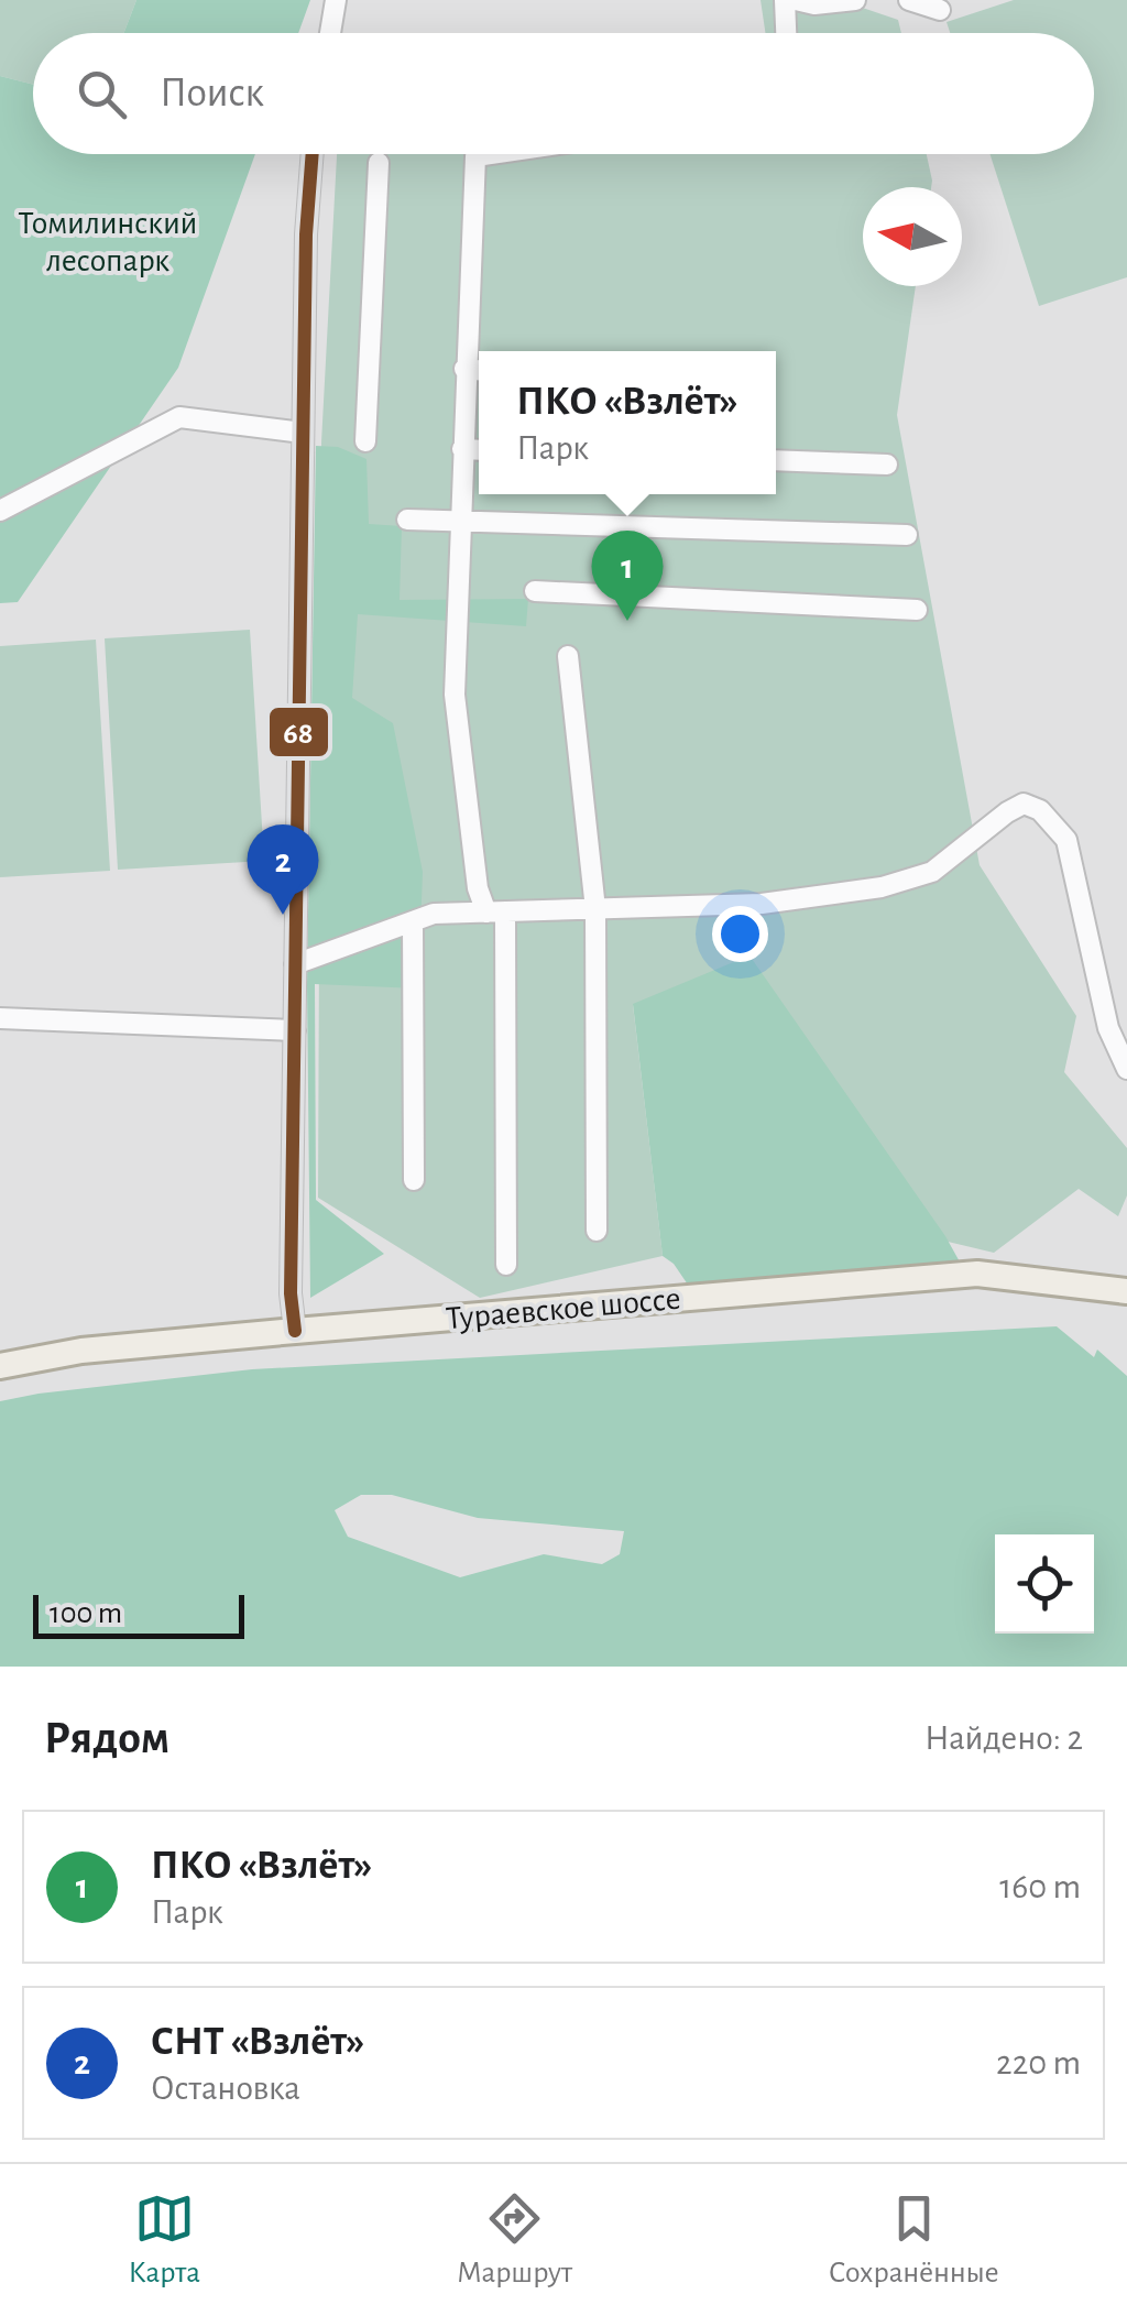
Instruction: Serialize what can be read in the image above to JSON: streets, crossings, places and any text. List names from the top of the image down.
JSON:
{
  "streets": {
    "main road": ["Тураевское шоссе"]
  },
  "parks": ["Томилинский лесопарк"],
  "lines": ["transit line 68"],
  "scale_bar": "100 m",
  "north": "left",
  "page": {
    "search": "Поиск",
    "popup": ["ПКО «Взлёт»", "Парк"],
    "pins": ["1", "2"],
    "scale": "100 m",
    "heading": ["Рядом", "Найдено: 2"],
    "list": [
      {
        "mark": "1",
        "name": "ПКО «Взлёт»",
        "note": "Парк",
        "value": "160 m"
      },
      {
        "mark": "2",
        "name": "СНТ «Взлёт»",
        "note": "Остановка",
        "value": "220 m"
      }
    ],
    "nav": ["Карта", "Маршрут", "Сохранённые"]
  }
}
